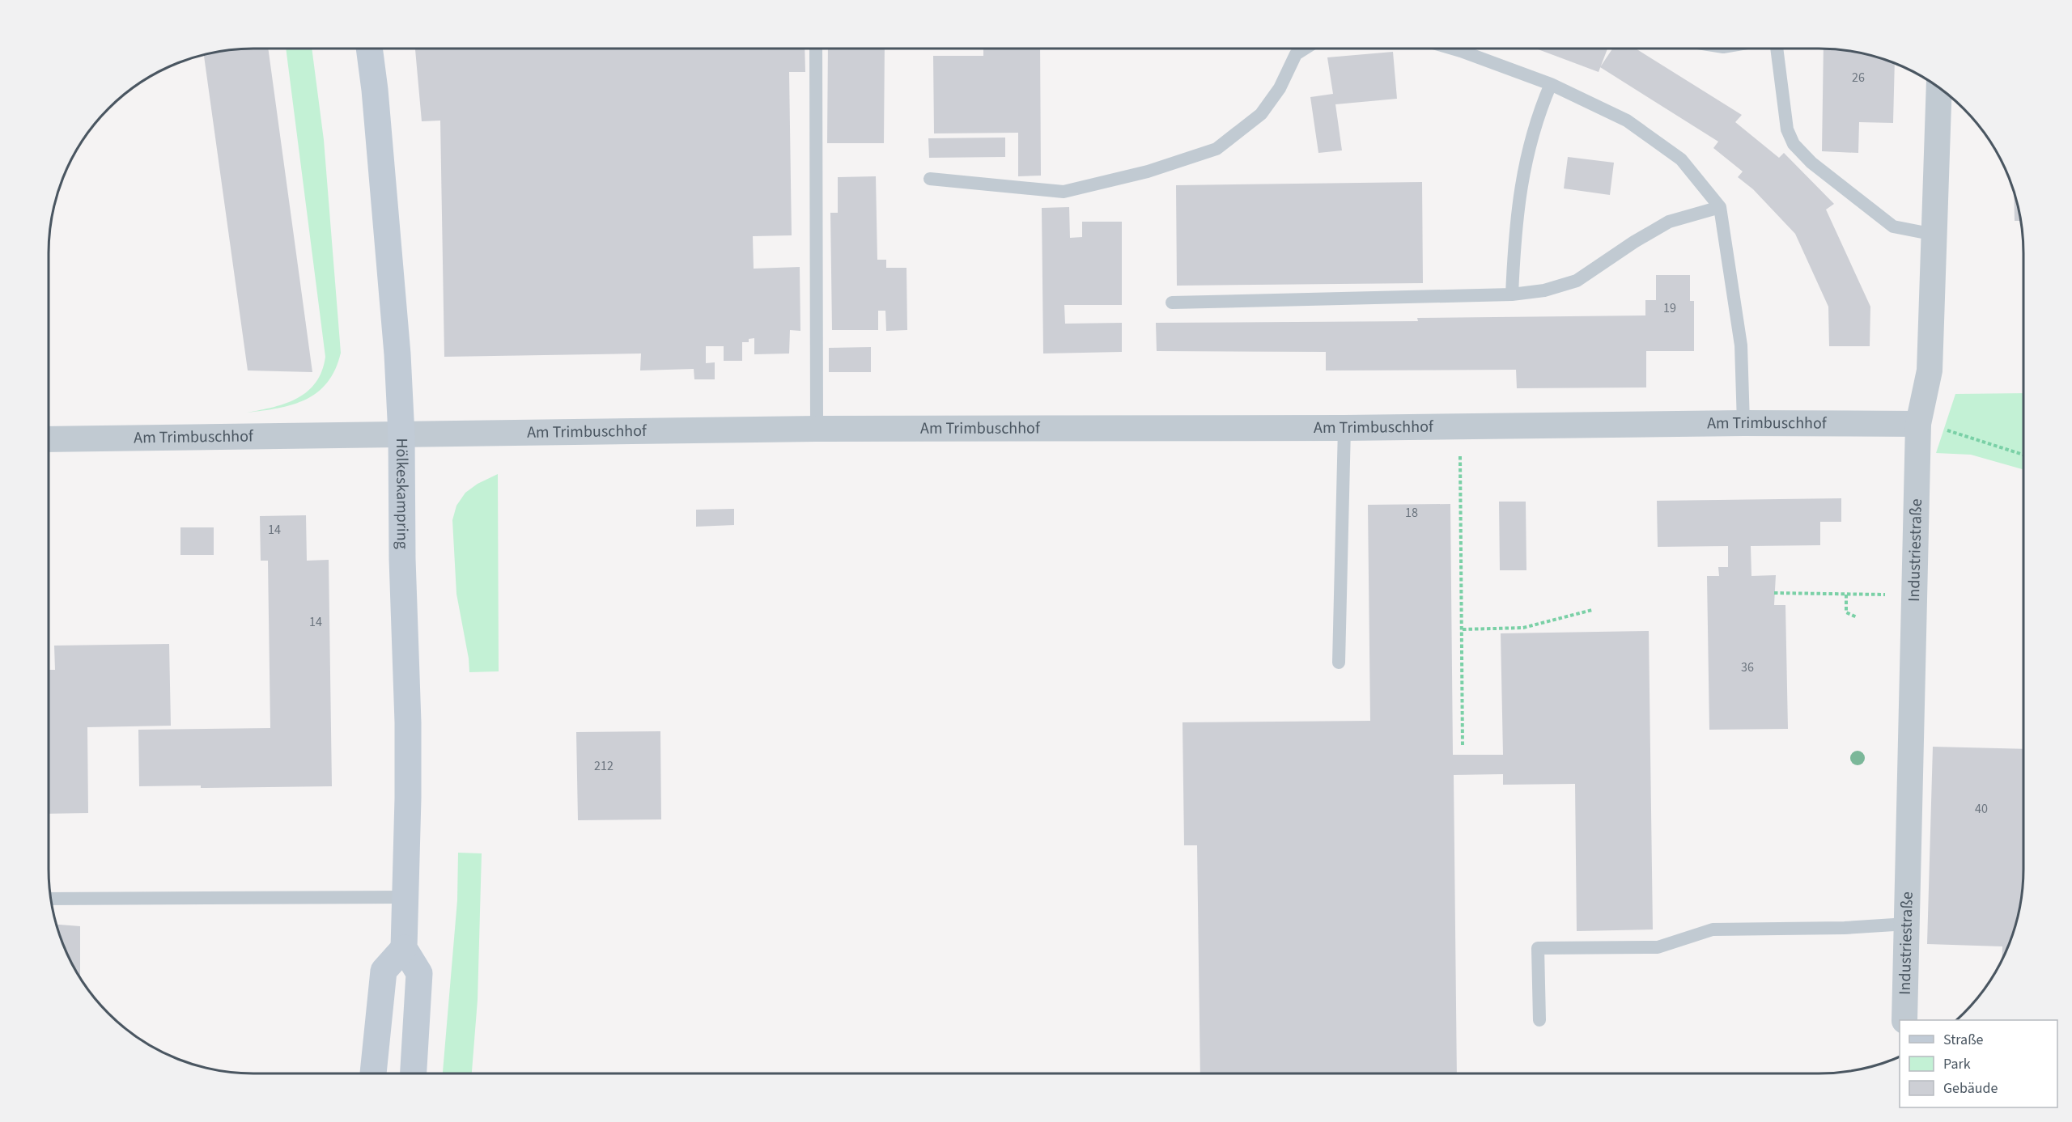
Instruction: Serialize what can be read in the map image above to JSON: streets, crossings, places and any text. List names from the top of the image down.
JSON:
{
  "streets": {
    "main road": ["Hölkeskampring"],
    "street": ["Am Trimbuschhof", "Industriestraße"]
  },
  "crossings": [
    ["Am Trimbuschhof", "Hölkeskampring"],
    ["Am Trimbuschhof", "Industriestraße"]
  ],
  "house_numbers": [
    "26",
    "19",
    "18",
    "14",
    "14",
    "36",
    "212",
    "40"
  ],
  "legend": ["Straße", "Park", "Gebäude"]
}
